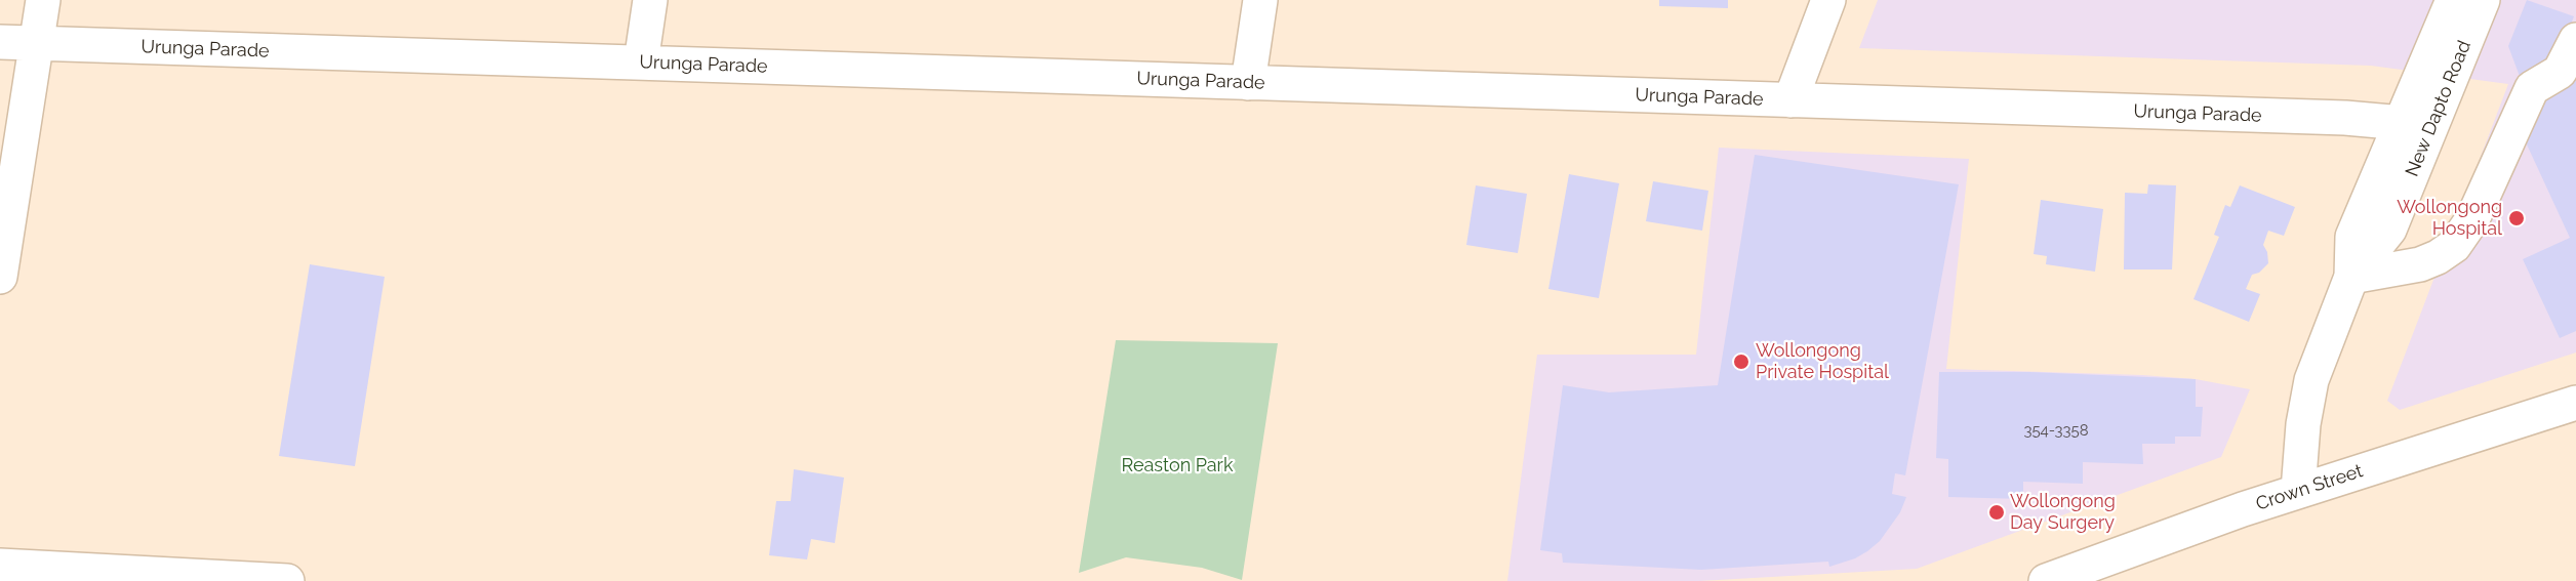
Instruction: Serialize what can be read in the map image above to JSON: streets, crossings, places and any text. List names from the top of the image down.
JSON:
{
  "streets": {
    "street": ["Urunga Parade", "New Dapto Road", "Crown Street"]
  },
  "crossings": [
    ["Urunga Parade", "New Dapto Road"],
    ["New Dapto Road", "Crown Street"]
  ],
  "parks": ["Reaston Park"],
  "places": ["Wollongong Hospital", "Wollongong Private Hospital", "Wollongong Day Surgery"],
  "house_numbers": ["354-3358"]
}
